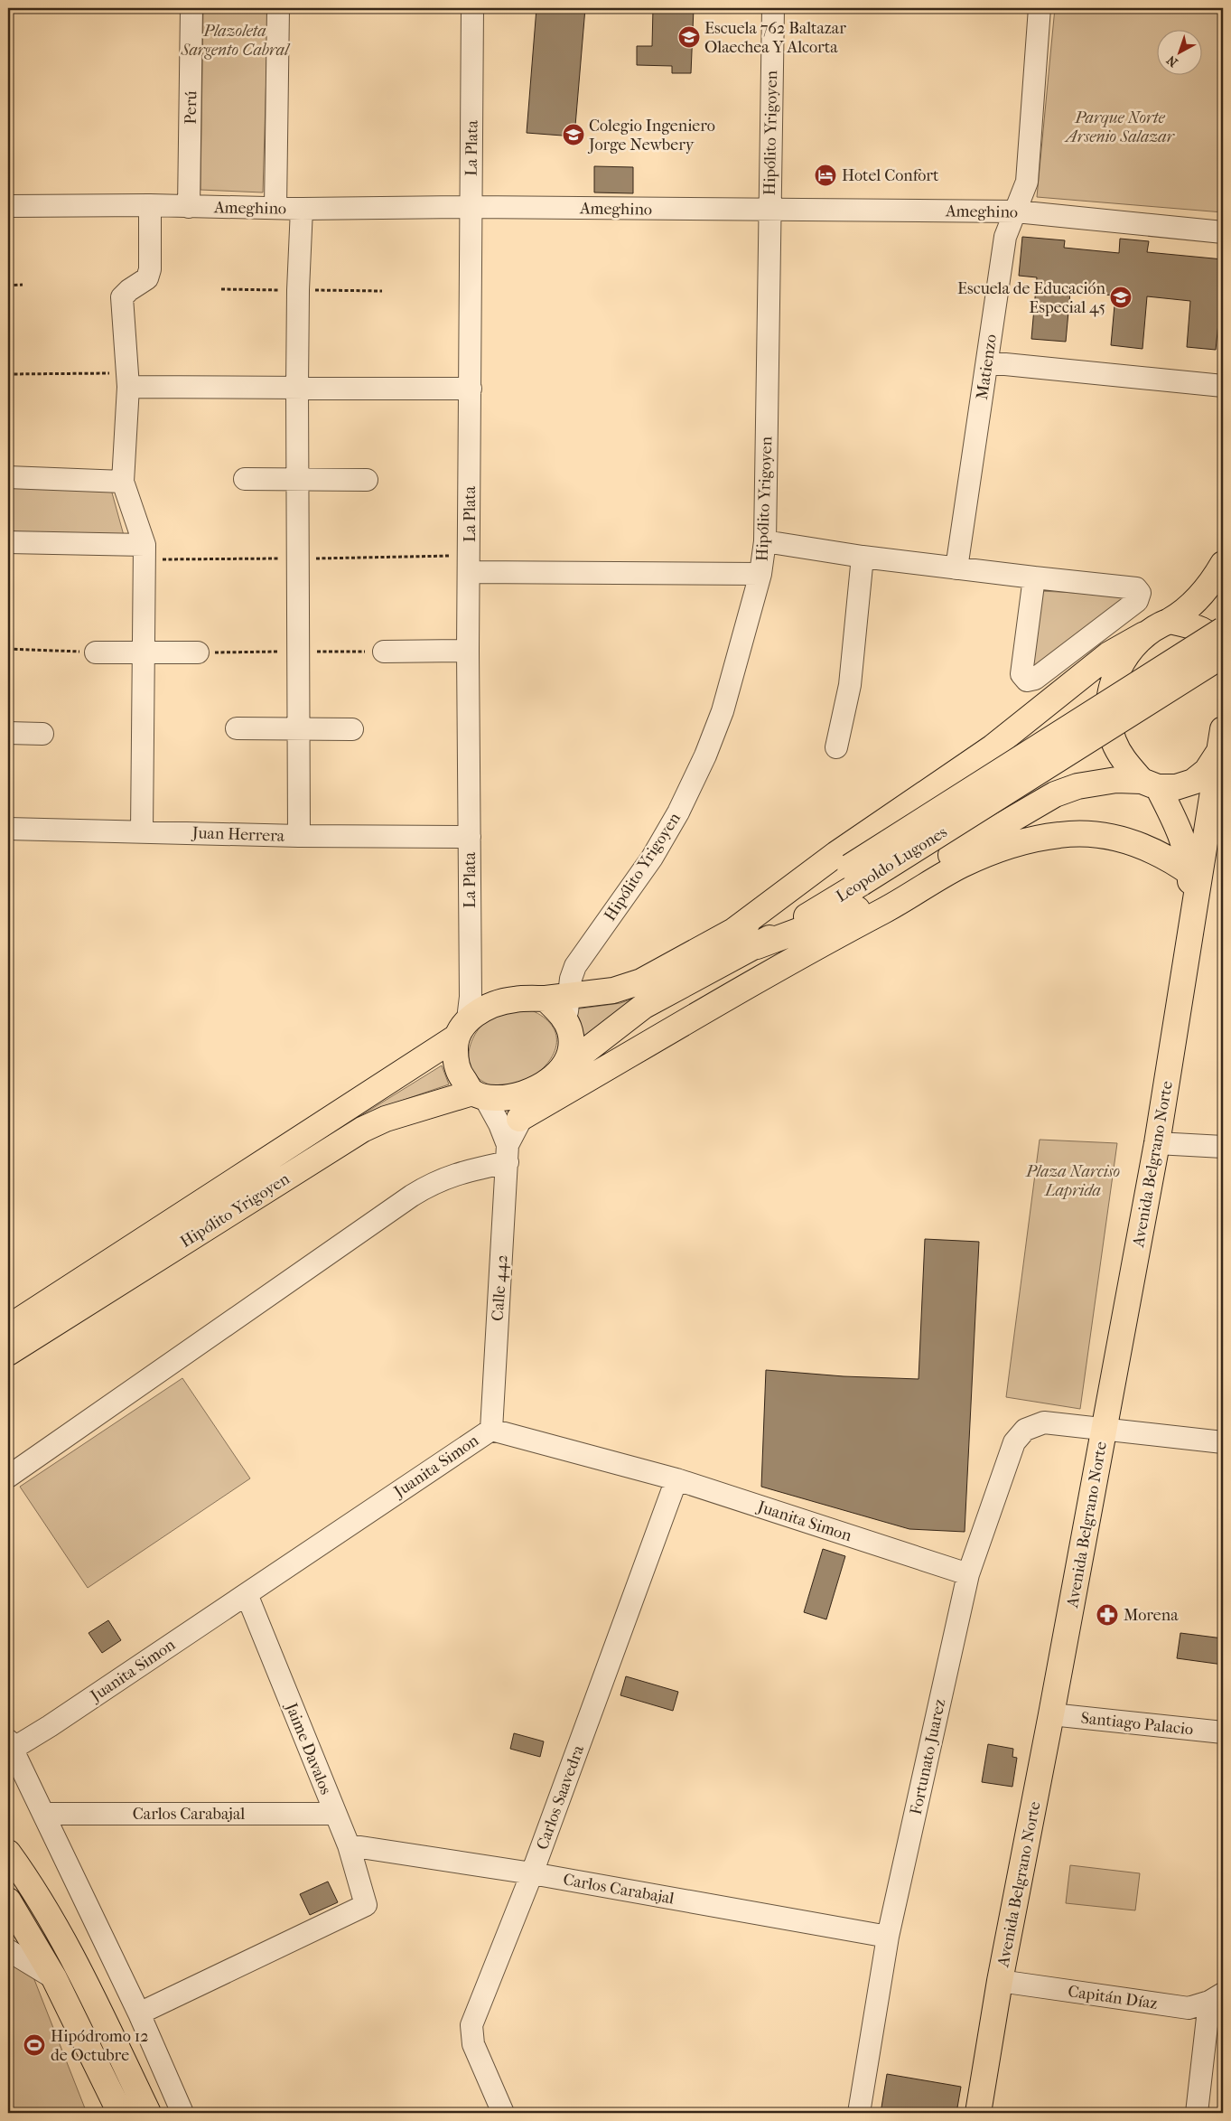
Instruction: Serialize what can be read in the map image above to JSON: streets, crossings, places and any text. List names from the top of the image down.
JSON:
{
  "streets": {
    "main road": ["Hipólito Yrigoyen", "Leopoldo Lugones", "Avenida Belgrano Norte"],
    "street": [
      "Perú",
      "La Plata",
      "Ameghino",
      "Matienzo",
      "Juan Herrera",
      "Calle 442",
      "Juanita Simon",
      "Santiago Palacio",
      "Jaime Davalos",
      "Fortunato Juarez",
      "Carlos Saavedra",
      "Carlos Carabajal",
      "Capitán Díaz"
    ]
  },
  "crossings": [
    ["Perú", "Ameghino"],
    ["Hipólito Yrigoyen", "La Plata"],
    ["Hipólito Yrigoyen", "Ameghino"],
    ["Hipólito Yrigoyen", "Leopoldo Lugones"],
    ["Hipólito Yrigoyen", "Calle 442"],
    ["La Plata", "Ameghino"],
    ["La Plata", "Juan Herrera"],
    ["La Plata", "Leopoldo Lugones"],
    ["La Plata", "Calle 442"],
    ["Ameghino", "Matienzo"],
    ["Leopoldo Lugones", "Calle 442"],
    ["Avenida Belgrano Norte", "Santiago Palacio"],
    ["Avenida Belgrano Norte", "Fortunato Juarez"],
    ["Avenida Belgrano Norte", "Capitán Díaz"],
    ["Calle 442", "Juanita Simon"],
    ["Juanita Simon", "Jaime Davalos"],
    ["Juanita Simon", "Fortunato Juarez"],
    ["Juanita Simon", "Carlos Saavedra"],
    ["Jaime Davalos", "Carlos Carabajal"],
    ["Fortunato Juarez", "Carlos Carabajal"],
    ["Carlos Saavedra", "Carlos Carabajal"]
  ],
  "parks": ["Plazoleta Sargento Cabral", "Parque Norte Arsenio Salazar", "Plaza Narciso Laprida"],
  "places": {
    "school or university": ["Escuela 762 Baltazar Olaechea Y Alcorta", "Colegio Ingeniero Jorge Newbery", "Escuela de Educación Especial 45"],
    "hotel": ["Hotel Confort"],
    "pharmacy": ["Morena"],
    "sports": ["Hipódromo 12 de Octubre"]
  },
  "north": "bottom left"
}
